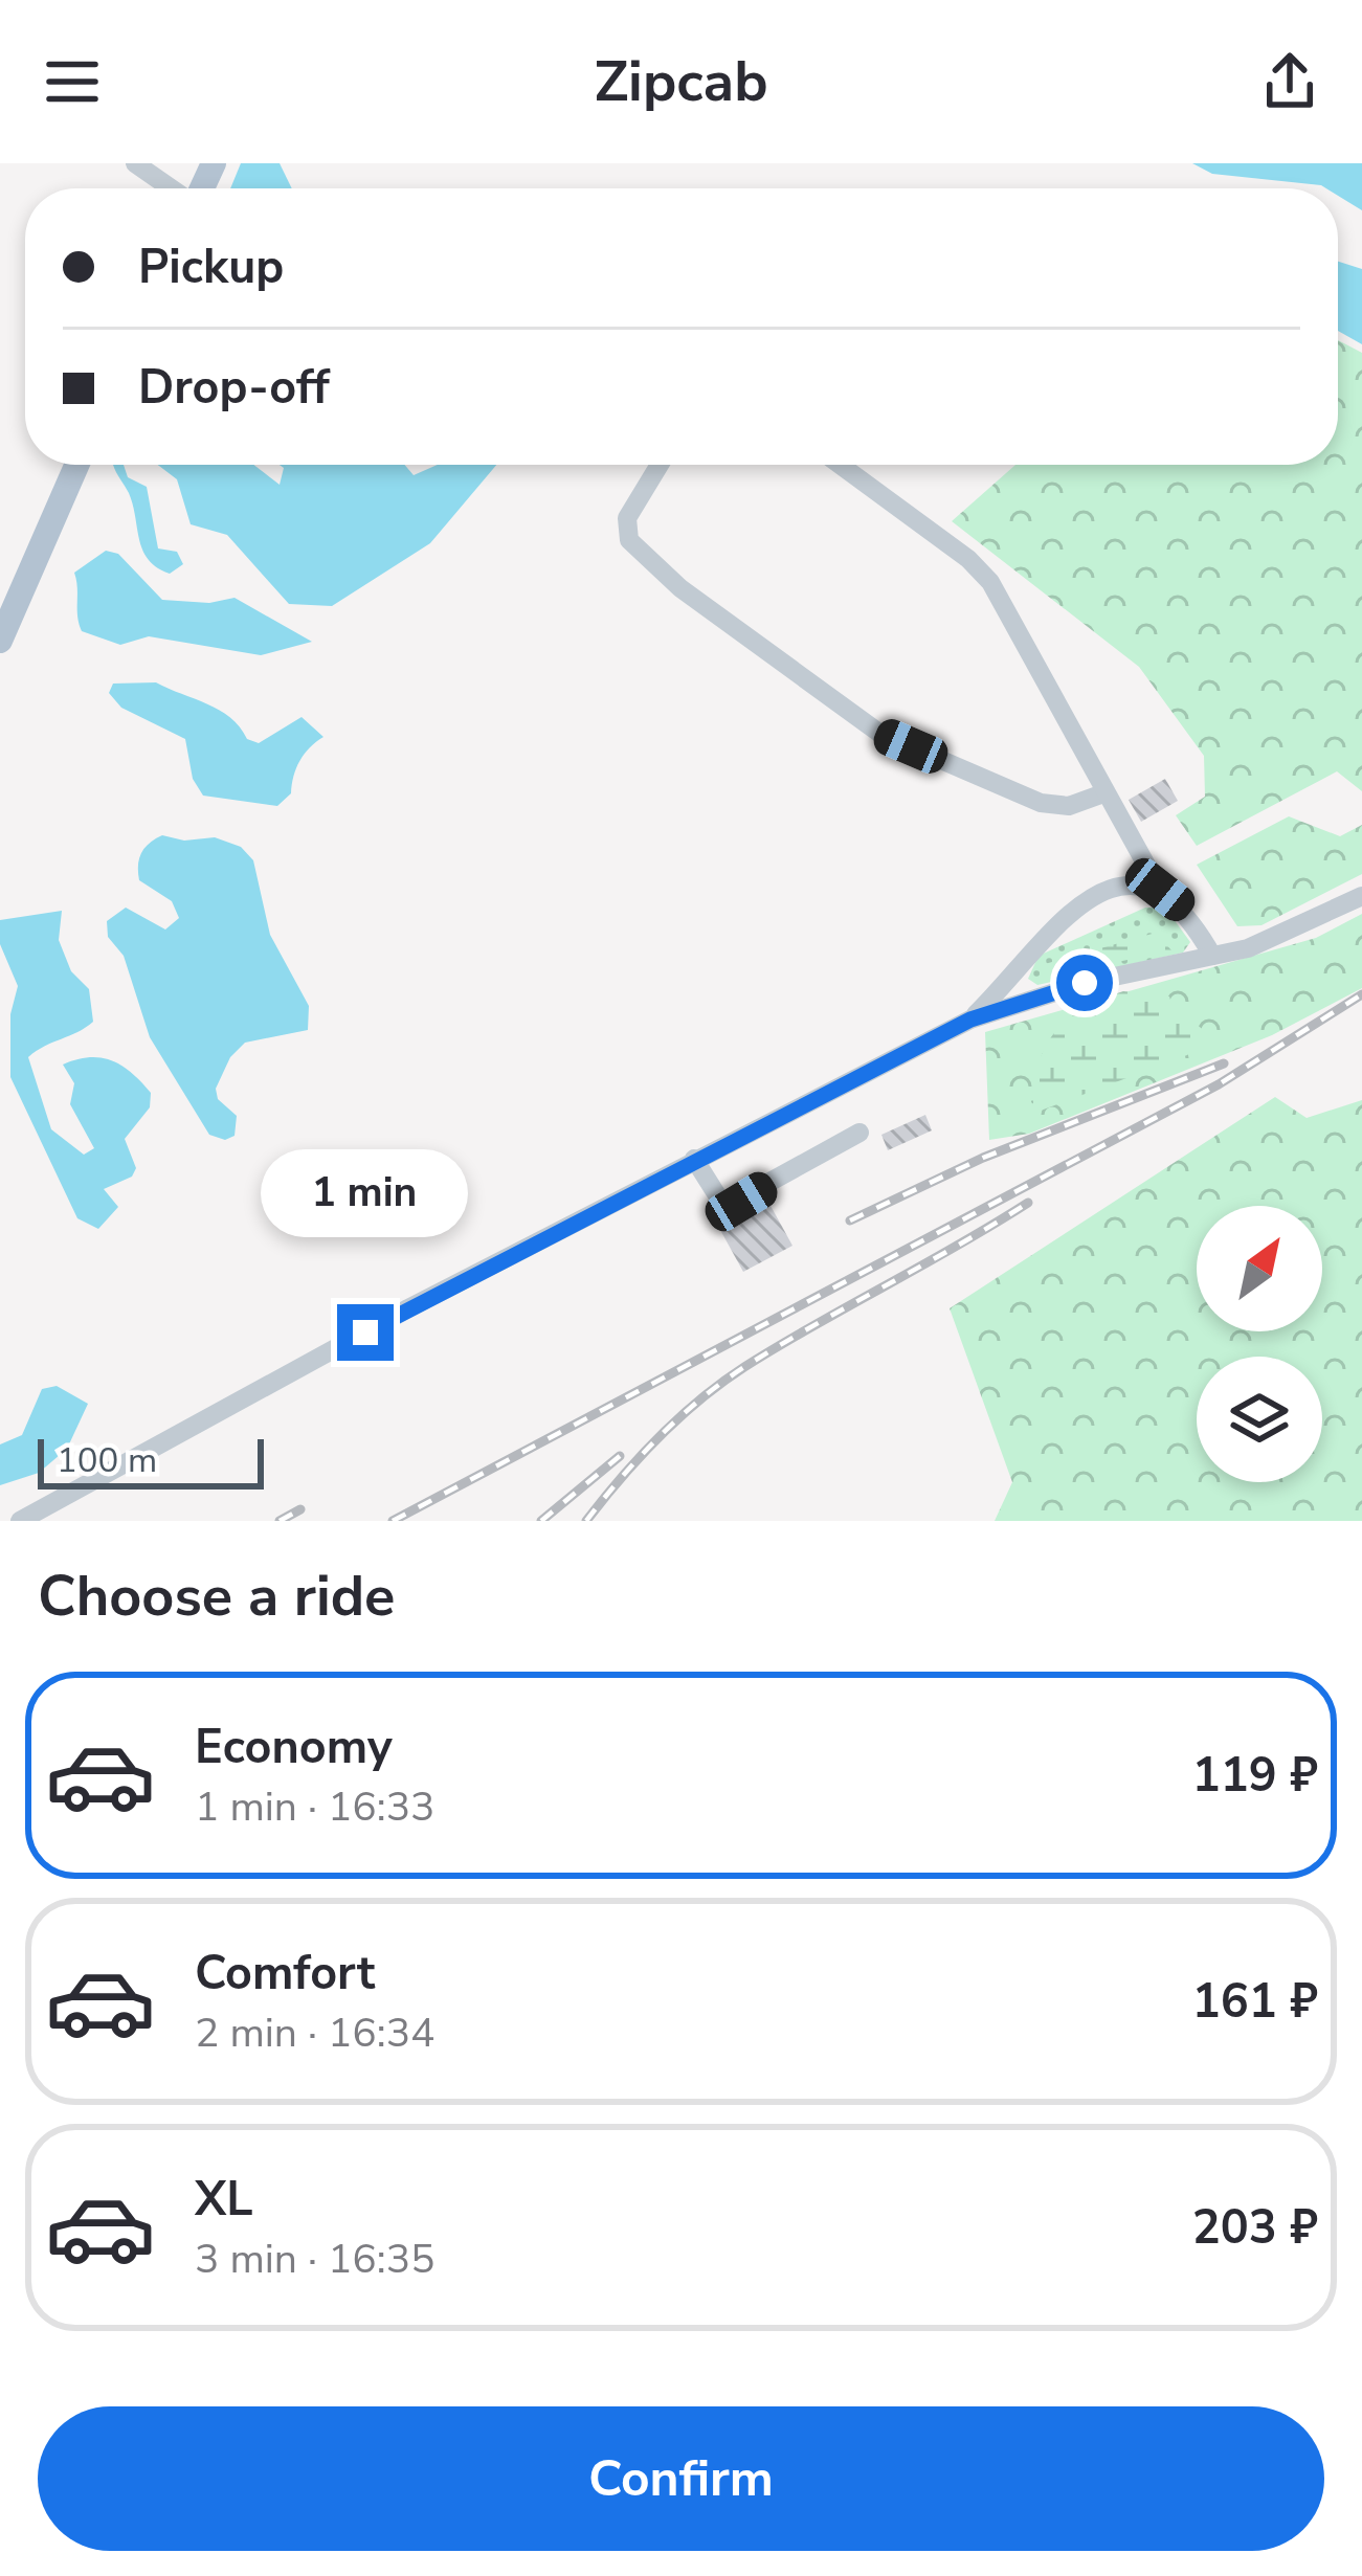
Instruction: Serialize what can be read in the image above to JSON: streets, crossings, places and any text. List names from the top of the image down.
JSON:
{
  "scale_bar": "100 m",
  "north": "top right",
  "page": {
    "header": "Zipcab",
    "banner": ["Pickup", "Drop-off"],
    "bubble": "1 min",
    "scale": "100 m",
    "heading": "Choose a ride",
    "list": [
      {
        "name": "Economy",
        "note": "1 min · 16:33",
        "value": "119 ₽"
      },
      {
        "name": "Comfort",
        "note": "2 min · 16:34",
        "value": "161 ₽"
      },
      {
        "name": "XL",
        "note": "3 min · 16:35",
        "value": "203 ₽"
      }
    ],
    "buttons": "Confirm"
  }
}
